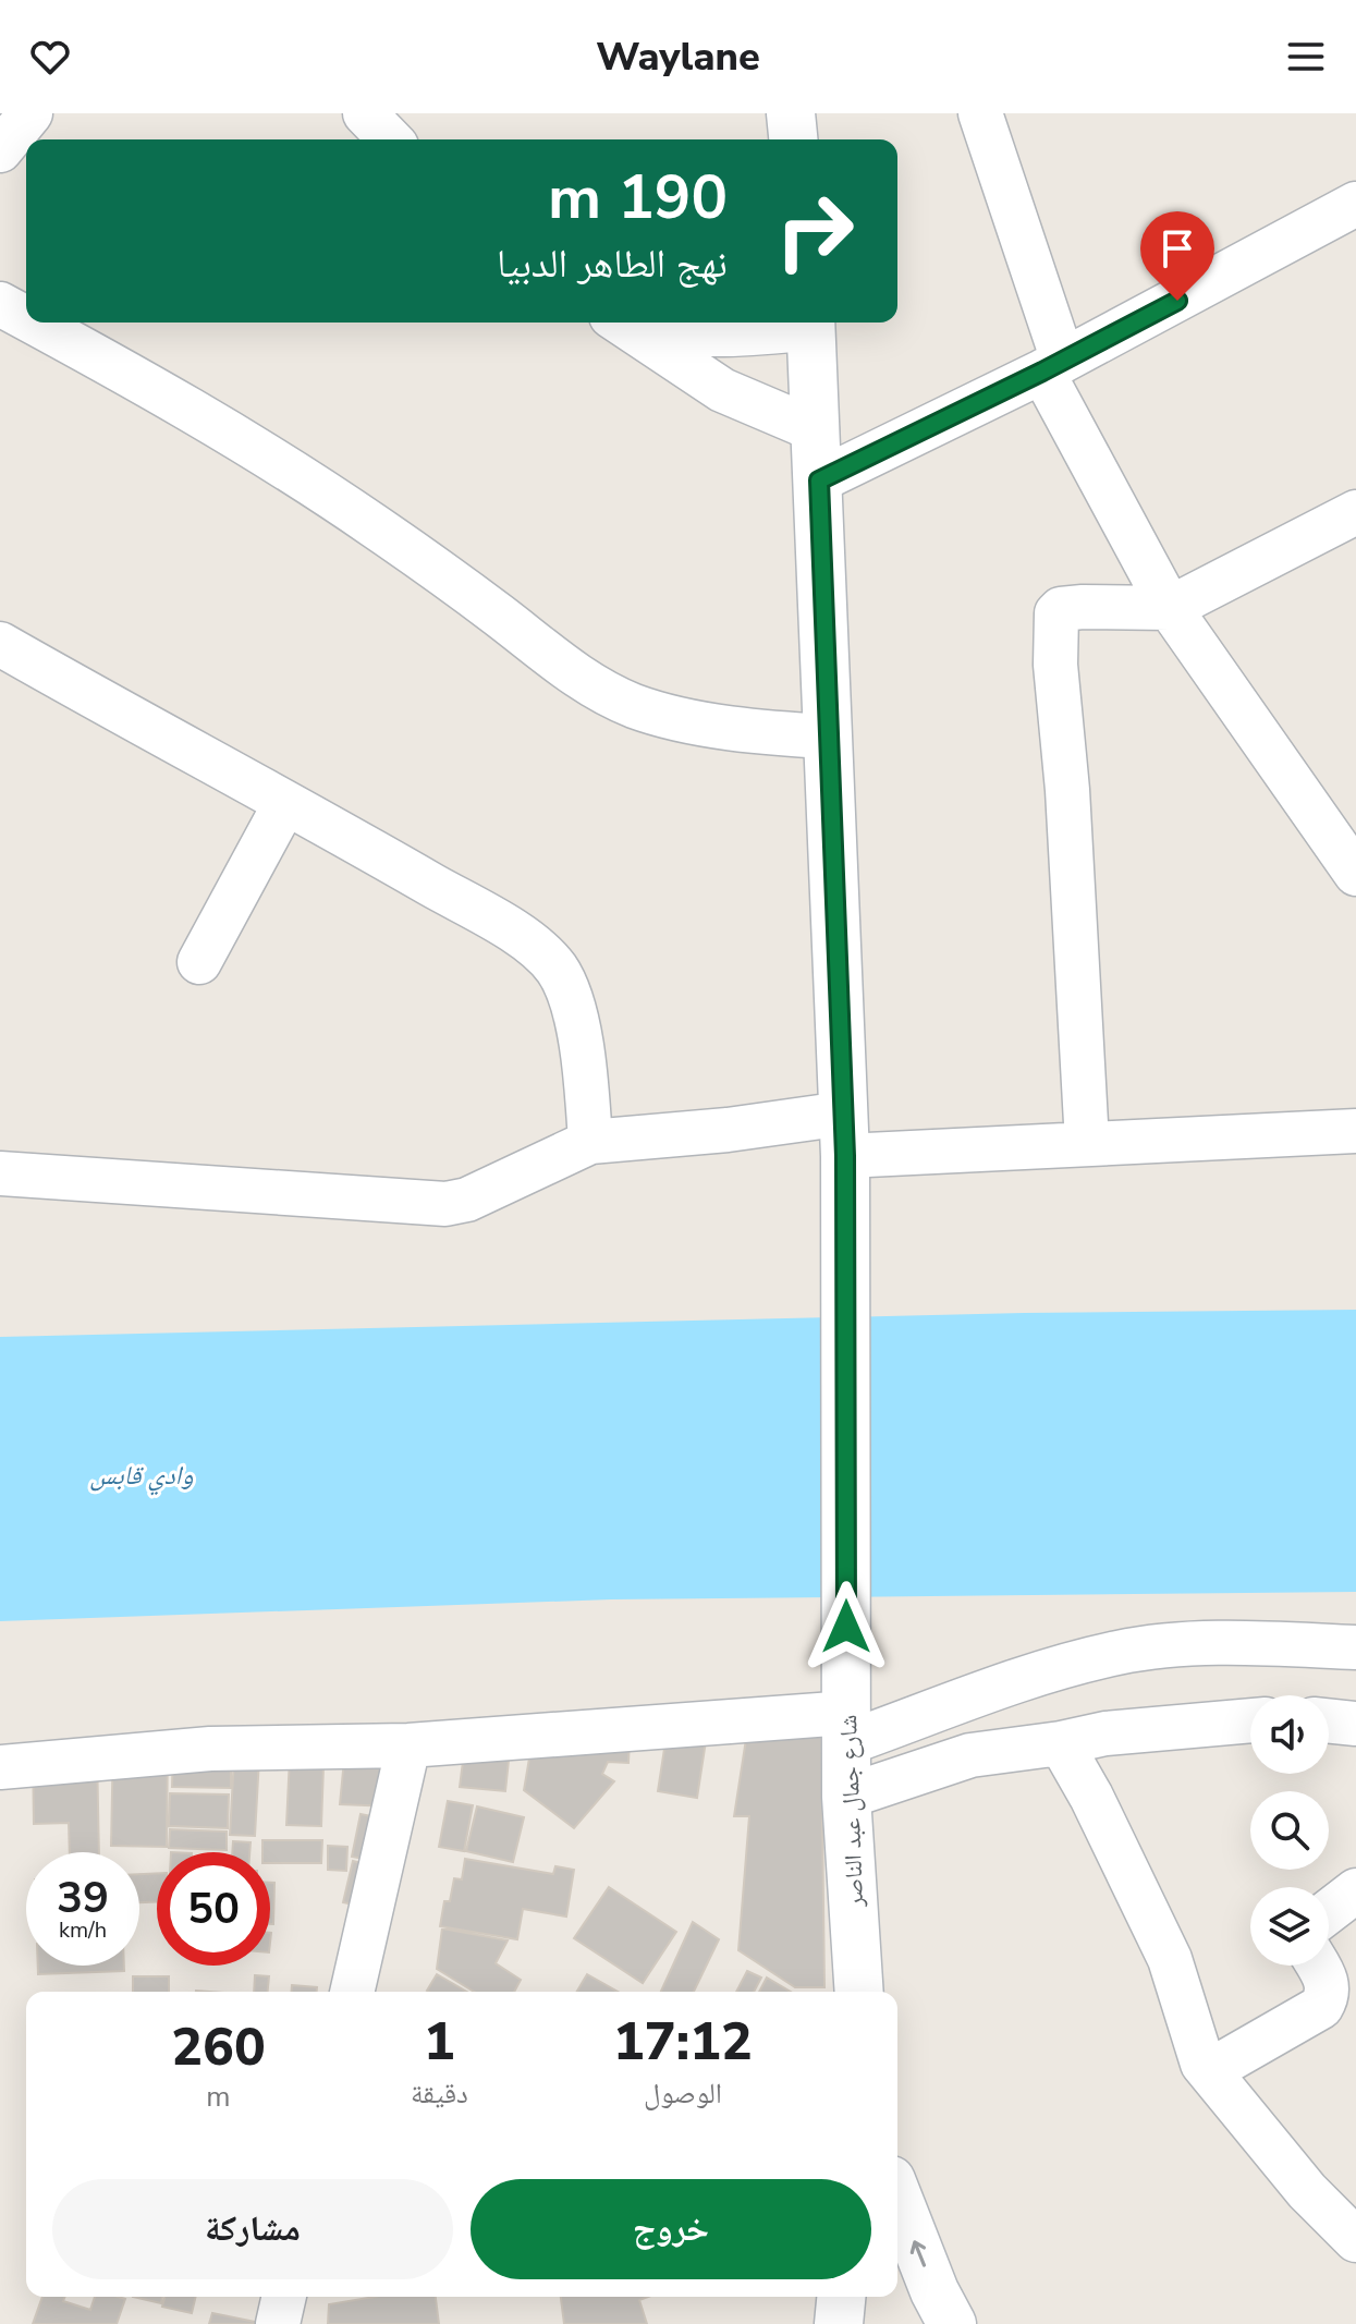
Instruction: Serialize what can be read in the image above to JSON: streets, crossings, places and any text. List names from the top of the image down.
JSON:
{
  "streets": {
    "main road": ["شارع جمال عبد الناصر"]
  },
  "water": ["وادي قابس"],
  "page": {
    "header": "Waylane",
    "turn": ["190 m", "نهج الطاهر الدبيا"],
    "speed": "39 km/h",
    "limit": "50",
    "eta": [
      "17:12",
      "الوصول",
      "1",
      "دقيقة",
      "260",
      "m"
    ],
    "buttons": ["خروج", "مشاركة"]
  }
}
